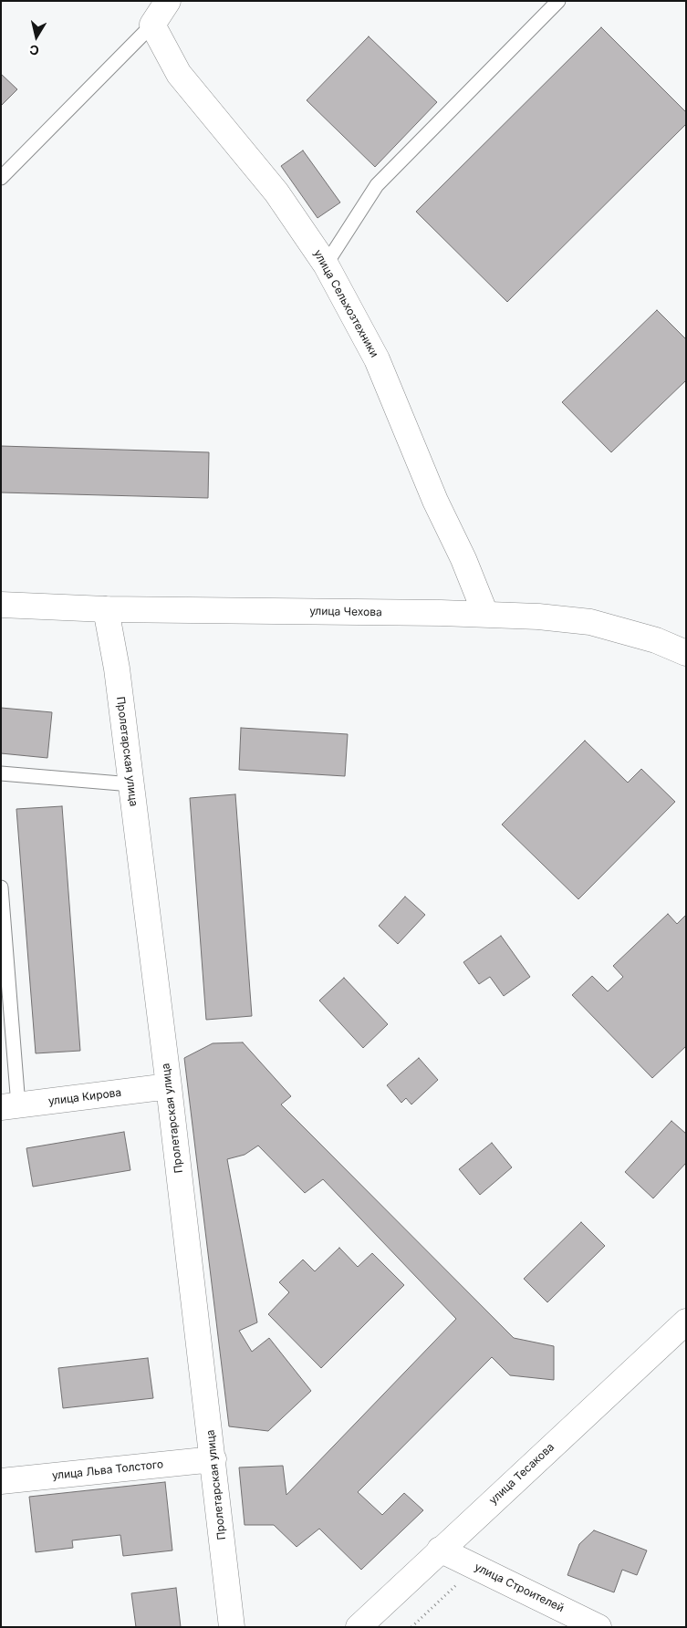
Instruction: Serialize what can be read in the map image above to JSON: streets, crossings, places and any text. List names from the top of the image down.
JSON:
{
  "streets": {
    "street": [
      "улица Сельхозтехники",
      "улица Чехова",
      "Пролетарская улица",
      "улица Кирова",
      "улица Льва Толстого",
      "улица Тесакова",
      "улица Строителей"
    ]
  },
  "crossings": [
    ["улица Сельхозтехники", "улица Чехова"],
    ["улица Чехова", "Пролетарская улица"],
    ["Пролетарская улица", "улица Кирова"],
    ["Пролетарская улица", "улица Льва Толстого"],
    ["улица Тесакова", "улица Строителей"]
  ],
  "north": "bottom"
}
